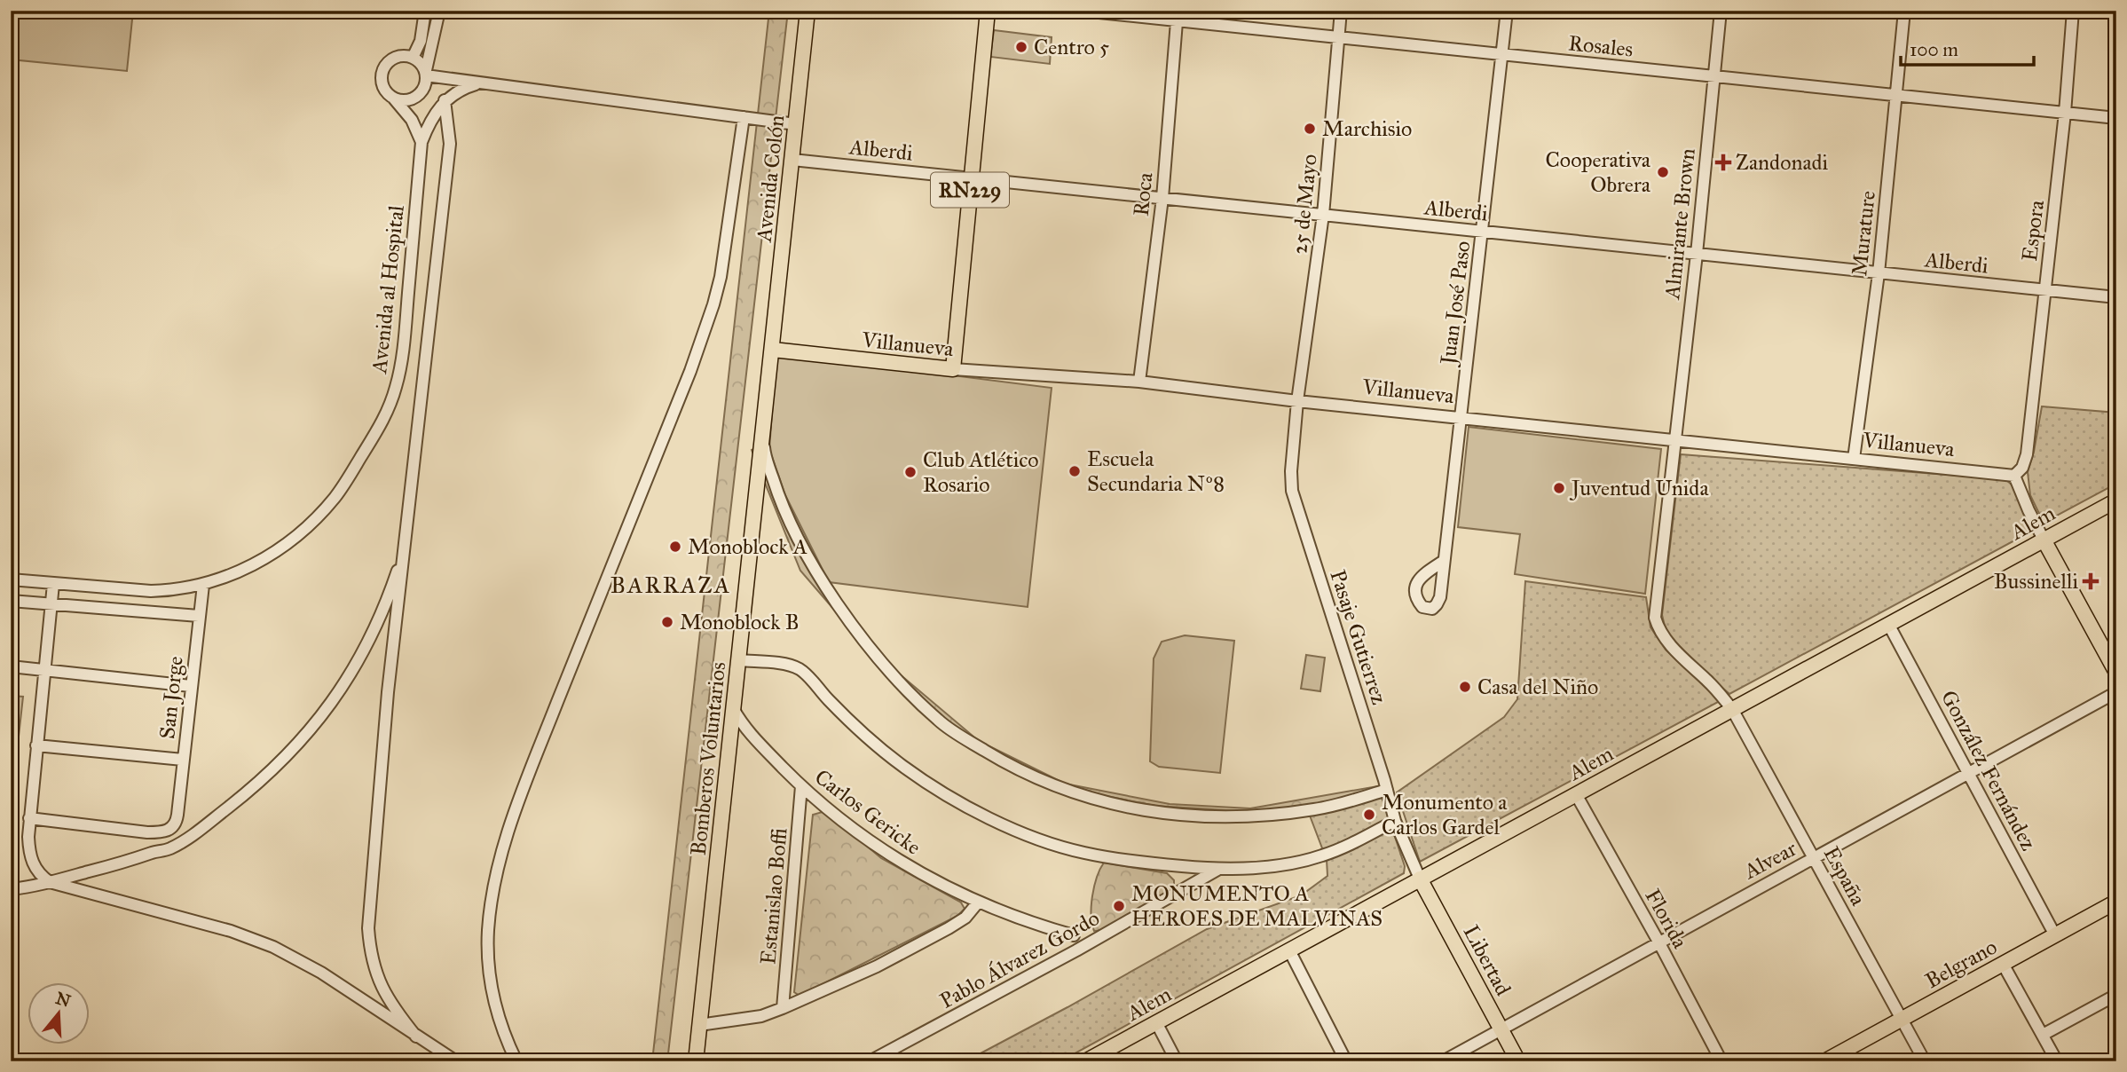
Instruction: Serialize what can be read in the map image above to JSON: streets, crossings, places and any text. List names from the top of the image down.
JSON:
{
  "streets": {
    "main road": [
      "Avenida Colón",
      "RN229",
      "Villanueva",
      "Alem",
      "Bomberos Voluntarios",
      "Libertad",
      "Belgrano"
    ],
    "street": [
      "Rosales",
      "Alberdi",
      "Roca",
      "25 de Mayo",
      "Almirante Brown",
      "Espora",
      "Murature",
      "Avenida al Hospital",
      "Juan José Paso",
      "Pasaje Gutierrez",
      "San Jorge",
      "González Fernández",
      "Carlos Gericke",
      "Alvear",
      "España",
      "Estanislao Boffi",
      "Florida",
      "Pablo Álvarez Gordo"
    ]
  },
  "crossings": [
    ["Rosales", "Roca"],
    ["Rosales", "25 de Mayo"],
    ["Rosales", "Almirante Brown"],
    ["Rosales", "Espora"],
    ["Rosales", "Murature"],
    ["Rosales", "Juan José Paso"],
    ["Alberdi", "Avenida Colón"],
    ["Alberdi", "RN229"],
    ["Alberdi", "Roca"],
    ["Alberdi", "25 de Mayo"],
    ["Alberdi", "Almirante Brown"],
    ["Alberdi", "Espora"],
    ["Alberdi", "Murature"],
    ["Alberdi", "Juan José Paso"],
    ["Avenida Colón", "Villanueva"],
    ["Avenida Colón", "Bomberos Voluntarios"],
    ["RN229", "Villanueva"],
    ["Roca", "Villanueva"],
    ["25 de Mayo", "Villanueva"],
    ["25 de Mayo", "Pasaje Gutierrez"],
    ["Almirante Brown", "Villanueva"],
    ["Almirante Brown", "Alem"],
    ["Almirante Brown", "España"],
    ["Espora", "Villanueva"],
    ["Murature", "Villanueva"],
    ["Avenida al Hospital", "San Jorge"],
    ["Juan José Paso", "Villanueva"],
    ["Villanueva", "Pasaje Gutierrez"],
    ["Villanueva", "Bomberos Voluntarios"],
    ["Alem", "Pasaje Gutierrez"],
    ["Alem", "González Fernández"],
    ["Alem", "España"],
    ["Alem", "Florida"],
    ["Alem", "Libertad"],
    ["Pasaje Gutierrez", "Libertad"],
    ["Bomberos Voluntarios", "Carlos Gericke"],
    ["González Fernández", "Alvear"],
    ["González Fernández", "Belgrano"],
    ["Carlos Gericke", "Estanislao Boffi"],
    ["Alvear", "España"],
    ["Alvear", "Florida"],
    ["Alvear", "Libertad"],
    ["España", "Belgrano"]
  ],
  "districts": ["BARRAZA"],
  "places": {
    "other": [
      "Centro 5",
      "Marchisio",
      "Cooperativa Obrera",
      "Escuela Secundaria Nº8",
      "Club Atlético Rosario",
      "Juventud Unida",
      "Monoblock A",
      "Monoblock B",
      "Casa del Niño",
      "Monumento a Carlos Gardel",
      "MONUMENTO A HEROES DE MALVINAS"
    ],
    "health": ["Zandonadi", "Bussinelli"]
  },
  "scale_bar": "100 m",
  "north": "top"
}
